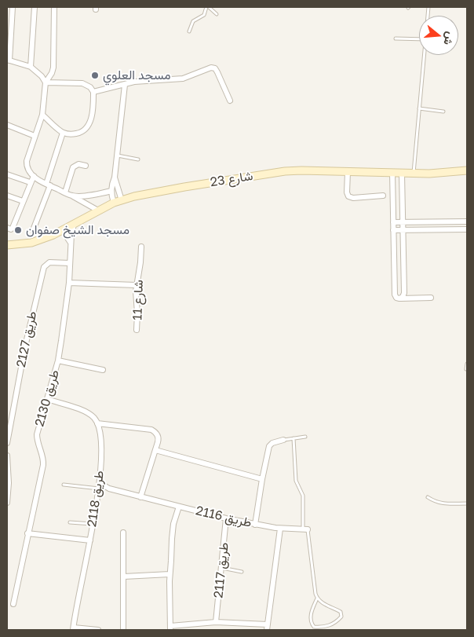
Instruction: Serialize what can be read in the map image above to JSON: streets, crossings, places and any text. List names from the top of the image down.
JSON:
{
  "streets": {
    "street": [
      "شارع 23",
      "شارع 11",
      "طريق 2127",
      "طريق 2130",
      "طريق 2118",
      "طريق 2116",
      "طريق 2117"
    ]
  },
  "crossings": [
    ["شارع 23", "طريق 2130"],
    ["طريق 2127", "طريق 2130"],
    ["طريق 2118", "طريق 2116"],
    ["طريق 2116", "طريق 2117"]
  ],
  "places": ["مسجد العلوي", "مسجد الشيخ صفوان"],
  "north": "right"
}
